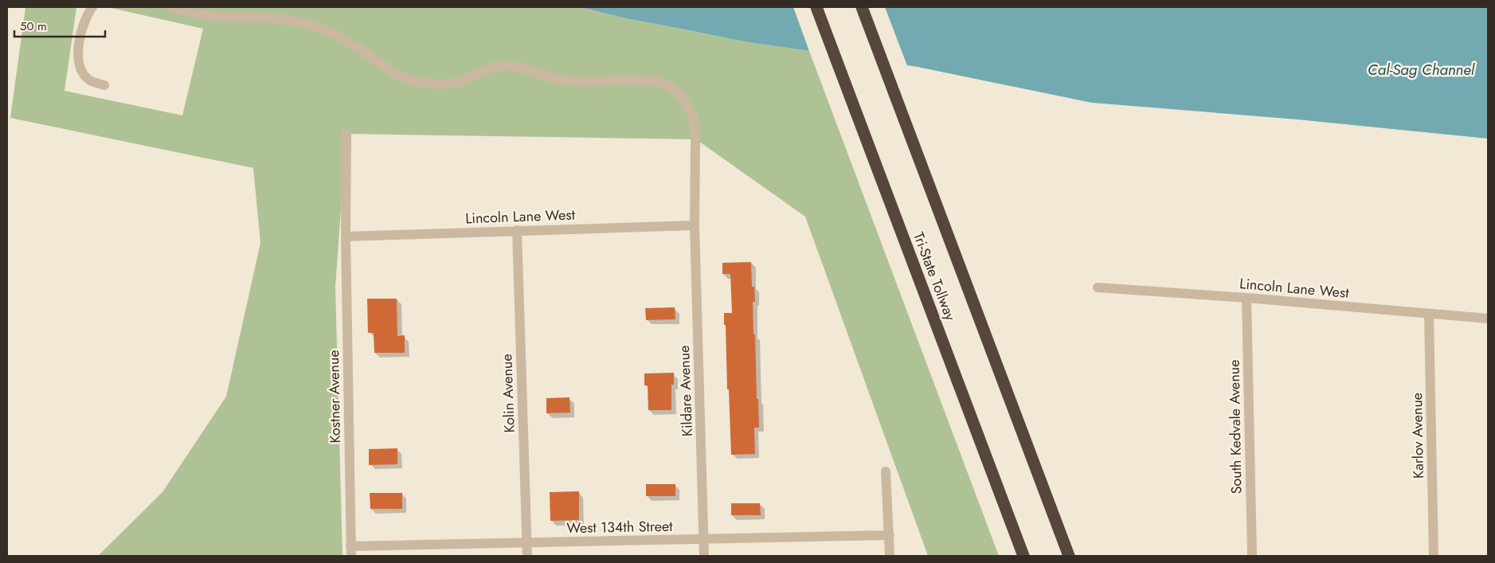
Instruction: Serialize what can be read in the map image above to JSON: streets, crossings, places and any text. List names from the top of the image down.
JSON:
{
  "streets": {
    "highway": ["Tri-State Tollway"],
    "street": [
      "Lincoln Lane West",
      "Kildare Avenue",
      "Kolin Avenue",
      "Kostner Avenue",
      "South Kedvale Avenue",
      "Karlov Avenue",
      "West 134th Street"
    ]
  },
  "crossings": [
    ["Lincoln Lane West", "Kildare Avenue"],
    ["Lincoln Lane West", "Kolin Avenue"],
    ["Lincoln Lane West", "Kostner Avenue"],
    ["Lincoln Lane West", "South Kedvale Avenue"],
    ["Lincoln Lane West", "Karlov Avenue"],
    ["Kildare Avenue", "West 134th Street"],
    ["Kolin Avenue", "West 134th Street"],
    ["Kostner Avenue", "West 134th Street"]
  ],
  "water": ["Cal-Sag Channel"],
  "scale_bar": "50 m"
}
